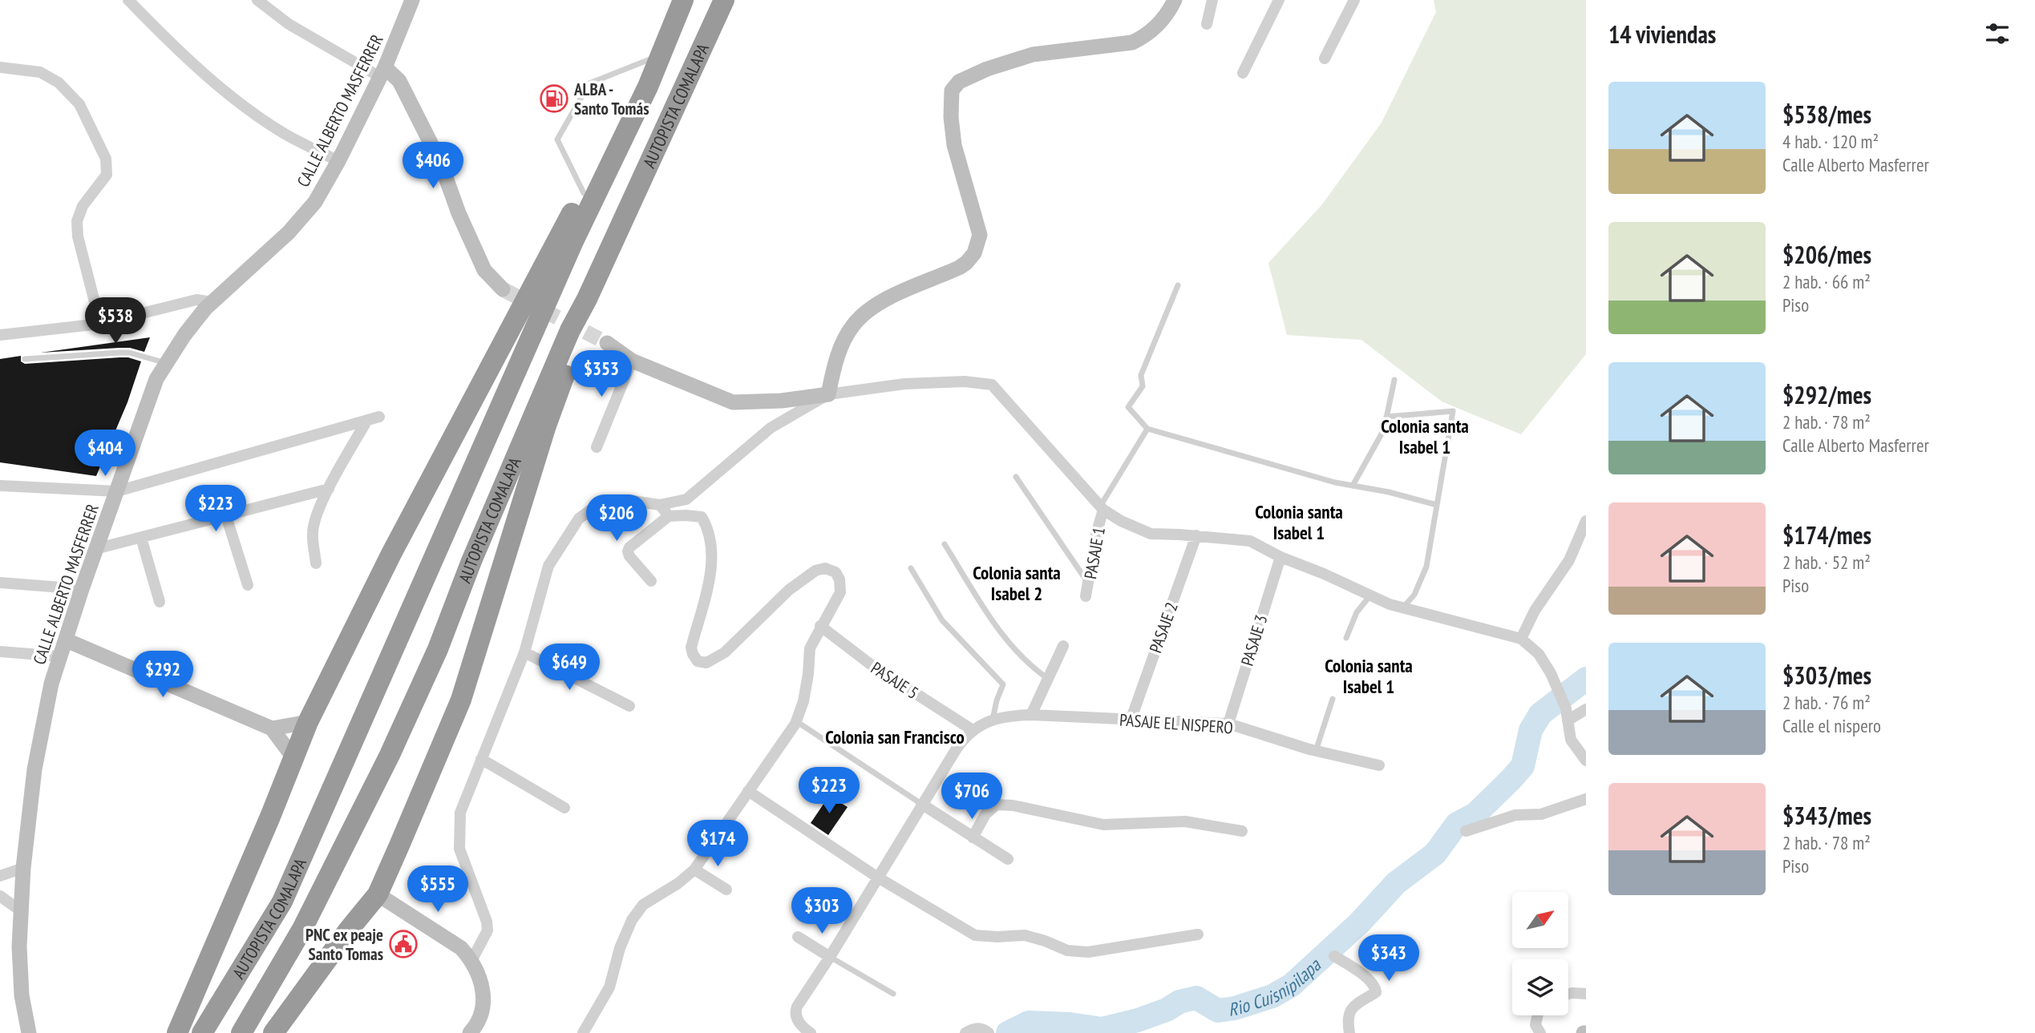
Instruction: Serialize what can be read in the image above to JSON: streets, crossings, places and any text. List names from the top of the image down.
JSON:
{
  "streets": {
    "highway": ["AUTOPISTA COMALAPA"],
    "main road": ["CALLE ALBERTO MASFERRER"],
    "street": [
      "PASAJE 1",
      "PASAJE 2",
      "PASAJE 3",
      "PASAJE 5",
      "PASAJE EL NISPERO"
    ]
  },
  "crossings": [
    ["PASAJE 2", "PASAJE EL NISPERO"],
    ["PASAJE 3", "PASAJE EL NISPERO"],
    ["PASAJE 5", "PASAJE EL NISPERO"]
  ],
  "districts": [
    "Colonia santa Isabel 1",
    "Colonia santa Isabel 1",
    "Colonia santa Isabel 2",
    "Colonia santa Isabel 1",
    "Colonia san Francisco"
  ],
  "water": ["Rio Cuisnipilapa"],
  "places": {
    "fuel station": ["ALBA - Santo Tomás"],
    "public building": ["PNC ex peaje Santo Tomas"]
  },
  "north": "top right",
  "page": {
    "heading": "14 viviendas",
    "list": [
      {
        "name": "$538/mes",
        "note": "4 hab. · 120 m² · Calle Alberto Masferrer"
      },
      {
        "name": "$206/mes",
        "note": "2 hab. · 66 m² · Piso"
      },
      {
        "name": "$292/mes",
        "note": "2 hab. · 78 m² · Calle Alberto Masferrer"
      },
      {
        "name": "$174/mes",
        "note": "2 hab. · 52 m² · Piso"
      },
      {
        "name": "$303/mes",
        "note": "2 hab. · 76 m² · Calle el nispero"
      },
      {
        "name": "$343/mes",
        "note": "2 hab. · 78 m² · Piso"
      }
    ],
    "price": [
      "$406",
      "$538",
      "$353",
      "$404",
      "$223",
      "$206",
      "$649",
      "$292",
      "$223",
      "$706",
      "$174",
      "$555",
      "$303",
      "$343"
    ]
  }
}
